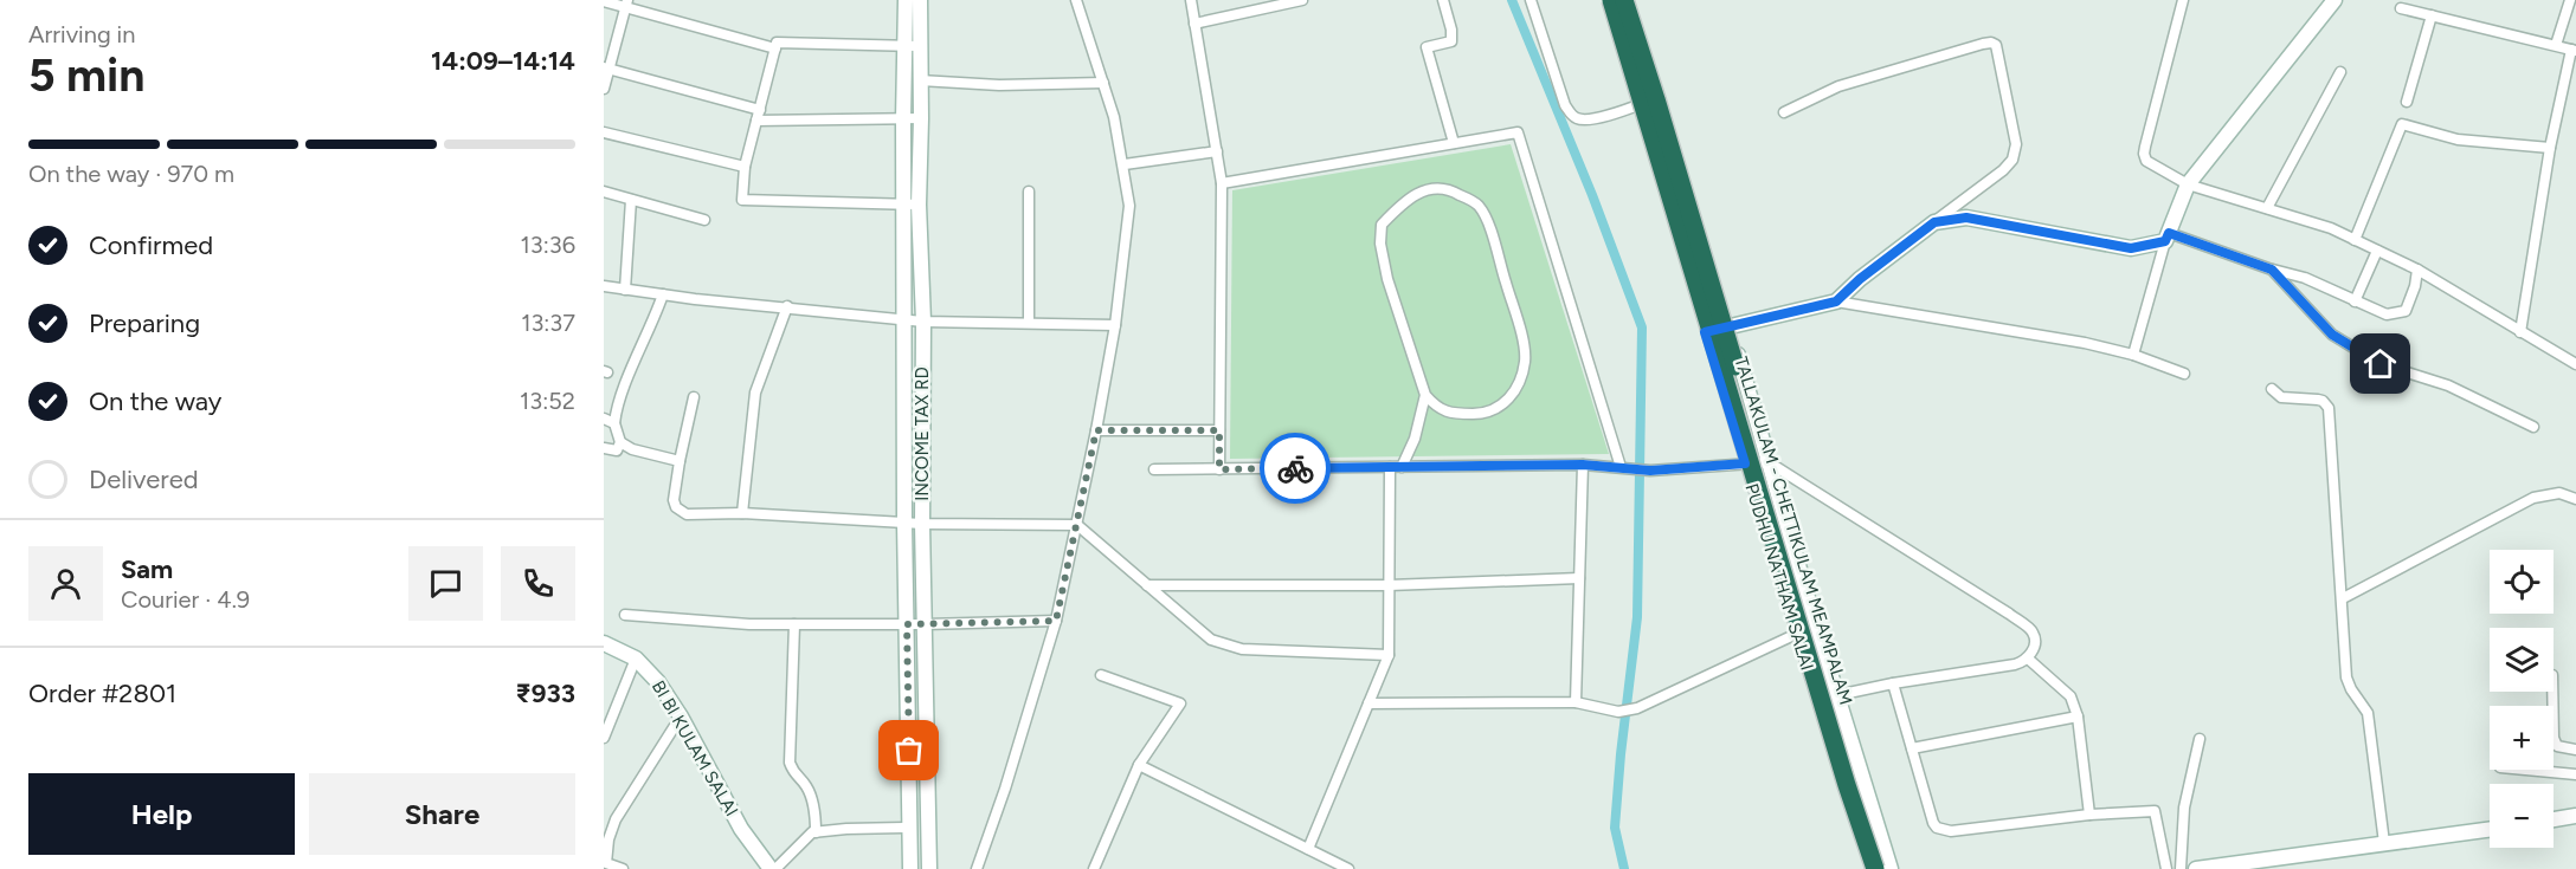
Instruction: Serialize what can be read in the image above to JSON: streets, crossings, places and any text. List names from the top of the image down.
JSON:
{
  "streets": {
    "highway": ["TALLAKULAM - CHETTIKULAM MEAMPALAM"],
    "main road": ["INCOME TAX RD", "PUDHU NATHAM SALAI", "BI BI KULAM SALAI"]
  },
  "page": {
    "heading": ["5 min", "Arriving in", "14:09–14:14"],
    "panel": [
      "Sam",
      "Courier · 4.9",
      "Order #2801",
      "₹933"
    ],
    "bar": "On the way · 970 m",
    "list": [
      ["Confirmed", "13:36"],
      ["Preparing", "13:37"],
      ["On the way", "13:52"],
      "Delivered"
    ],
    "map_buttons": ["+", "−"],
    "buttons": ["Help", "Share"]
  }
}
